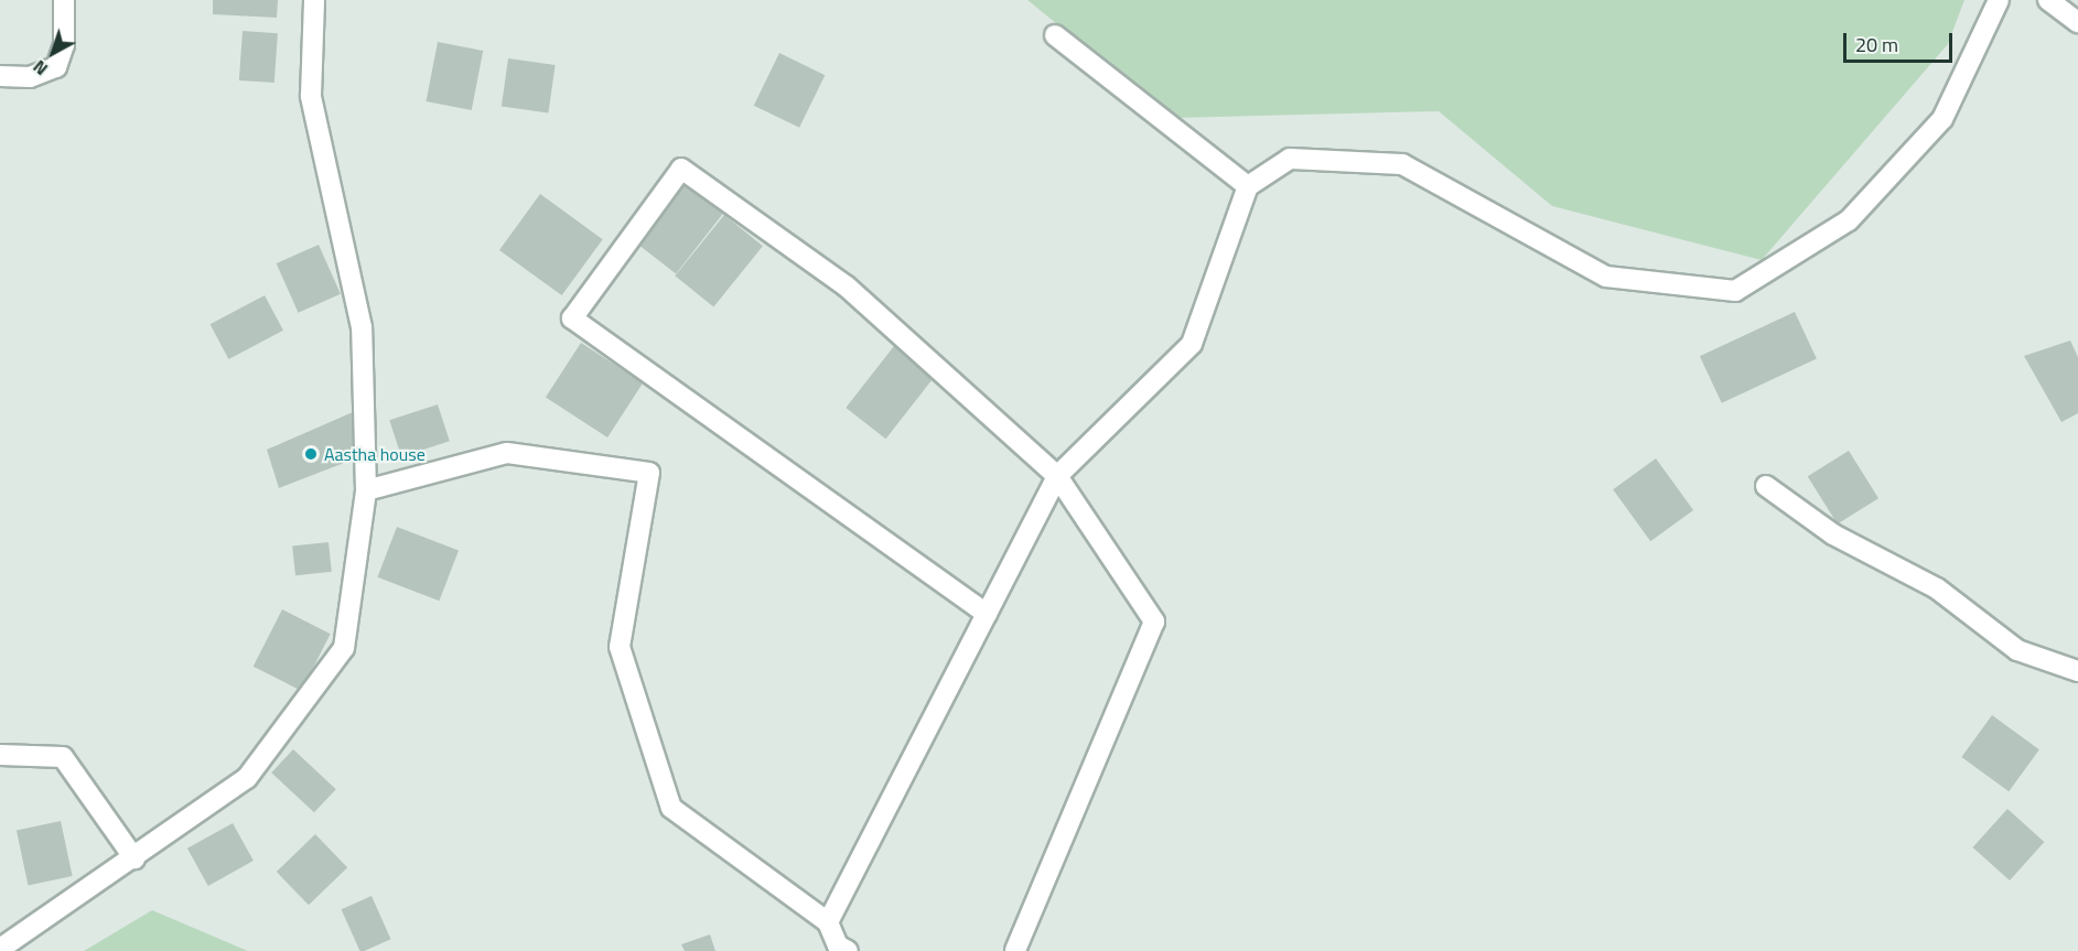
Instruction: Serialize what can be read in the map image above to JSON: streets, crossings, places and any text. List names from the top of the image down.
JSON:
{
  "places": ["Aastha house"],
  "scale_bar": "20 m",
  "north": "bottom left"
}
